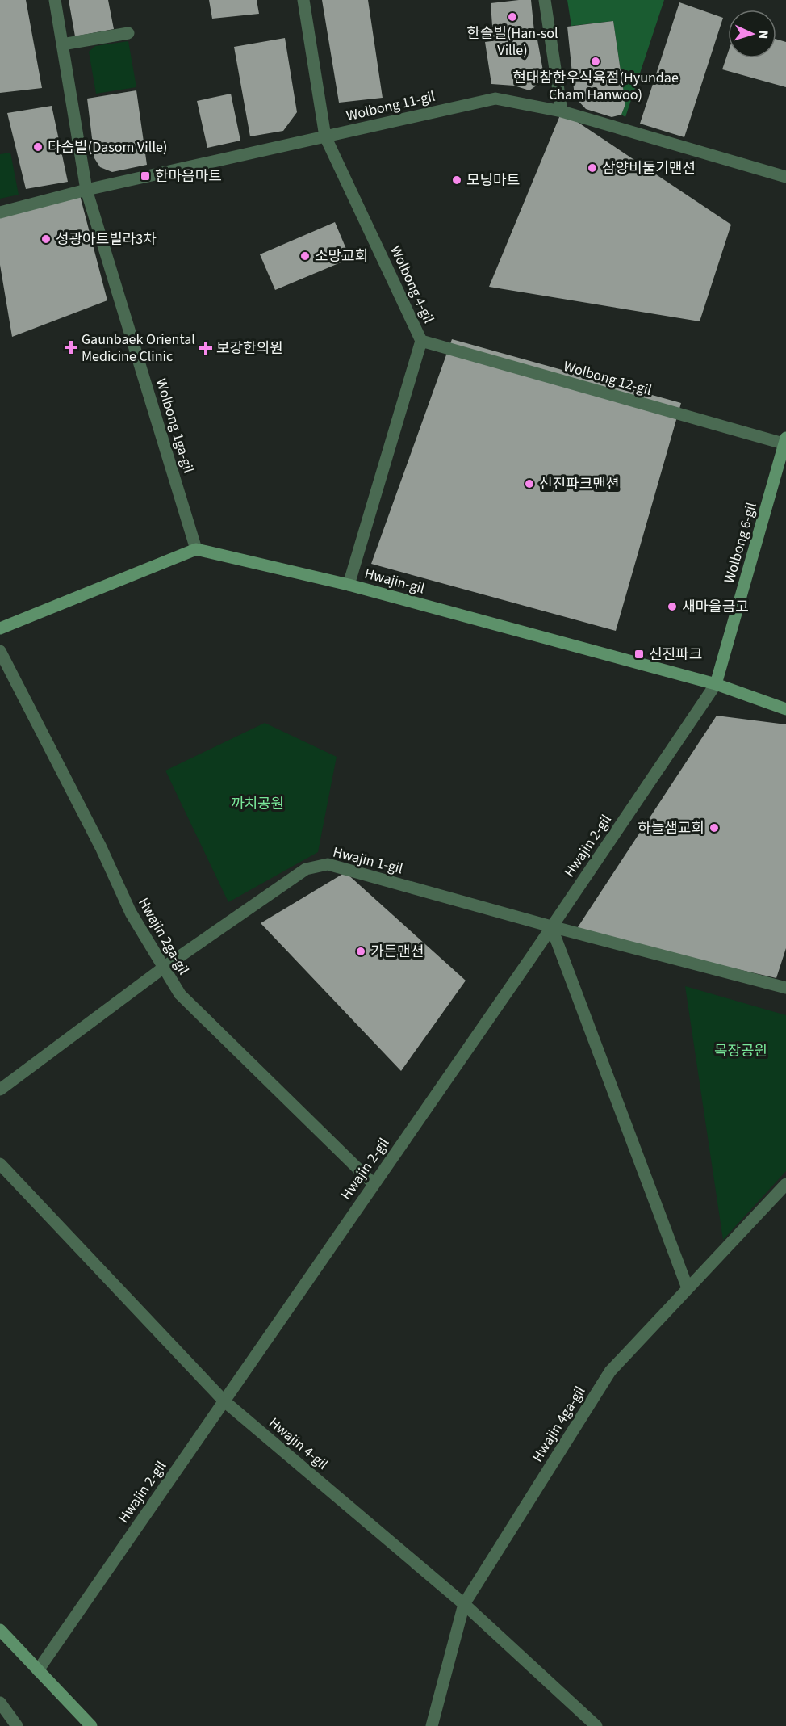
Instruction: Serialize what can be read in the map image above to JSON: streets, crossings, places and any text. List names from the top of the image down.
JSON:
{
  "streets": {
    "street": [
      "Wolbong 11-gil",
      "Wolbong 4-gil",
      "Wolbong 12-gil",
      "Wolbong 1ga-gil",
      "Wolbong 6-gil",
      "Hwajin-gil",
      "Hwajin 2-gil",
      "Hwajin 1-gil",
      "Hwajin 2ga-gil",
      "Hwajin 4ga-gil",
      "Hwajin 4-gil"
    ]
  },
  "crossings": [
    ["Wolbong 11-gil", "Wolbong 4-gil"],
    ["Wolbong 11-gil", "Wolbong 1ga-gil"],
    ["Wolbong 4-gil", "Wolbong 12-gil"],
    ["Wolbong 4-gil", "Hwajin-gil"],
    ["Wolbong 12-gil", "Wolbong 6-gil"],
    ["Wolbong 1ga-gil", "Hwajin-gil"],
    ["Wolbong 6-gil", "Hwajin-gil"],
    ["Wolbong 6-gil", "Hwajin 2-gil"],
    ["Hwajin-gil", "Hwajin 2-gil"],
    ["Hwajin 2-gil", "Hwajin 1-gil"],
    ["Hwajin 2-gil", "Hwajin 2ga-gil"],
    ["Hwajin 2-gil", "Hwajin 4-gil"],
    ["Hwajin 1-gil", "Hwajin 2ga-gil"],
    ["Hwajin 4ga-gil", "Hwajin 4-gil"]
  ],
  "parks": ["까치공원", "목장공원"],
  "places": {
    "other": [
      "한솔빌(Han-sol Ville)",
      "현대참한우식육점(Hyundae Cham Hanwoo)",
      "다솜빌(Dasom Ville)",
      "삼양비둘기맨션",
      "모닝마트",
      "성광아트빌라3차",
      "소망교회",
      "신진파크맨션",
      "새마을금고",
      "하늘샘교회",
      "가든맨션"
    ],
    "transit": ["한마음마트", "신진파크"],
    "health": ["Gaunbaek Oriental Medicine Clinic", "보강한의원"]
  },
  "north": "right"
}
